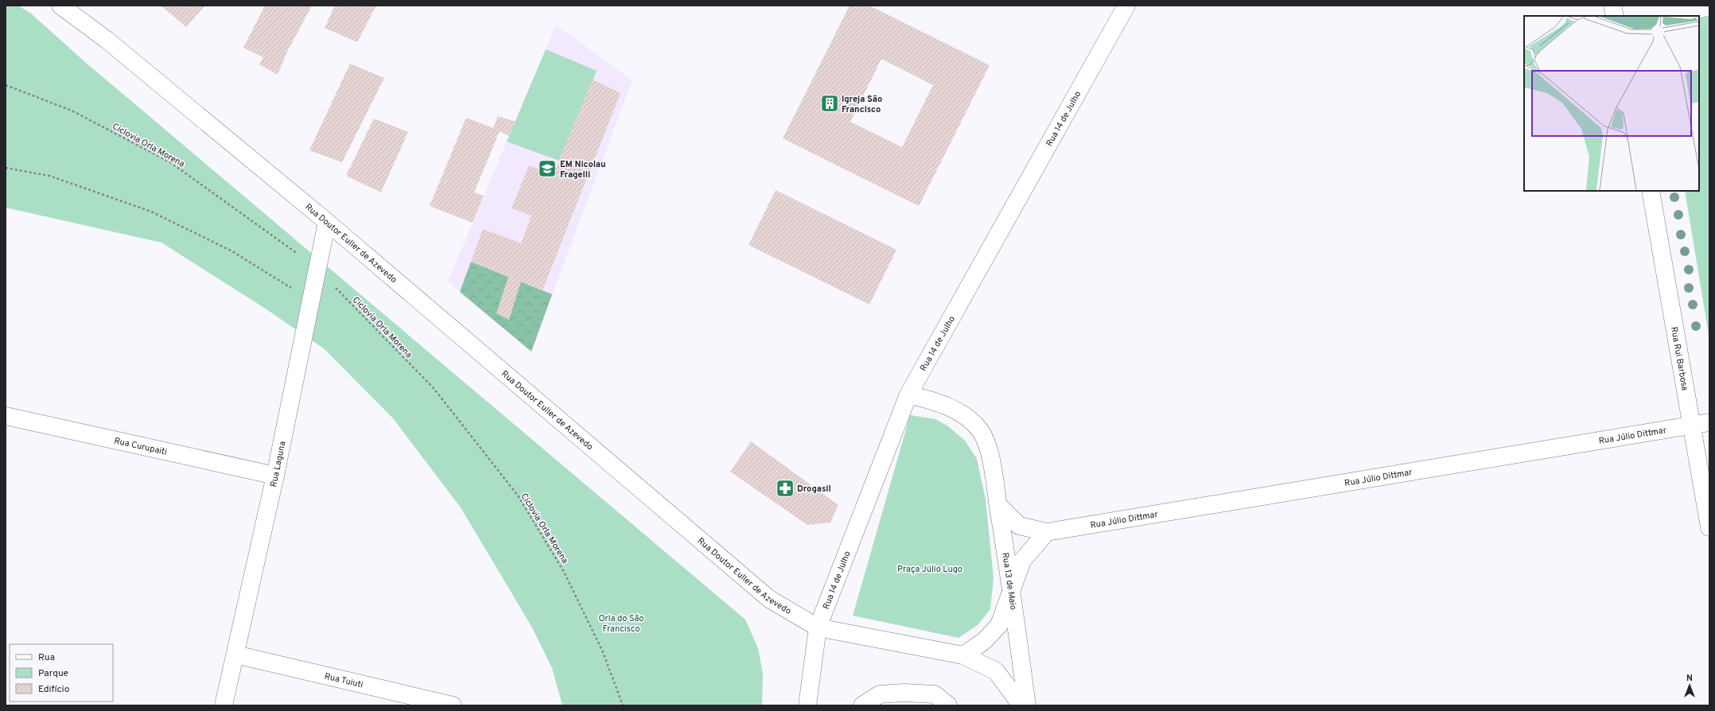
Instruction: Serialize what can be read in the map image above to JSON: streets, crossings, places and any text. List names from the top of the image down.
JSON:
{
  "streets": {
    "street": [
      "Rua 14 de Julho",
      "Rua Doutor Euller de Azevedo",
      "Rua Rui Barbosa",
      "Rua Júlio Dittmar",
      "Rua Curupaiti",
      "Rua Laguna",
      "Rua 13 de Maio",
      "Rua Tuiuti"
    ],
    "path": ["Ciclovia Orla Morena"]
  },
  "crossings": [
    ["Rua 14 de Julho", "Rua Doutor Euller de Azevedo"],
    ["Rua 14 de Julho", "Rua 13 de Maio"],
    ["Ciclovia Orla Morena", "Rua Laguna"],
    ["Rua Doutor Euller de Azevedo", "Rua Laguna"],
    ["Rua Rui Barbosa", "Rua Júlio Dittmar"],
    ["Rua Júlio Dittmar", "Rua 13 de Maio"],
    ["Rua Curupaiti", "Rua Laguna"],
    ["Rua Laguna", "Rua Tuiuti"]
  ],
  "parks": ["Praça Júlio Lugo", "Orla do São Francisco"],
  "places": {
    "building": ["Igreja São Francisco"],
    "school or university": ["EM Nicolau Fragelli"],
    "pharmacy": ["Drogasil"]
  },
  "legend": ["Rua", "Parque", "Edifício"],
  "north": "top"
}
